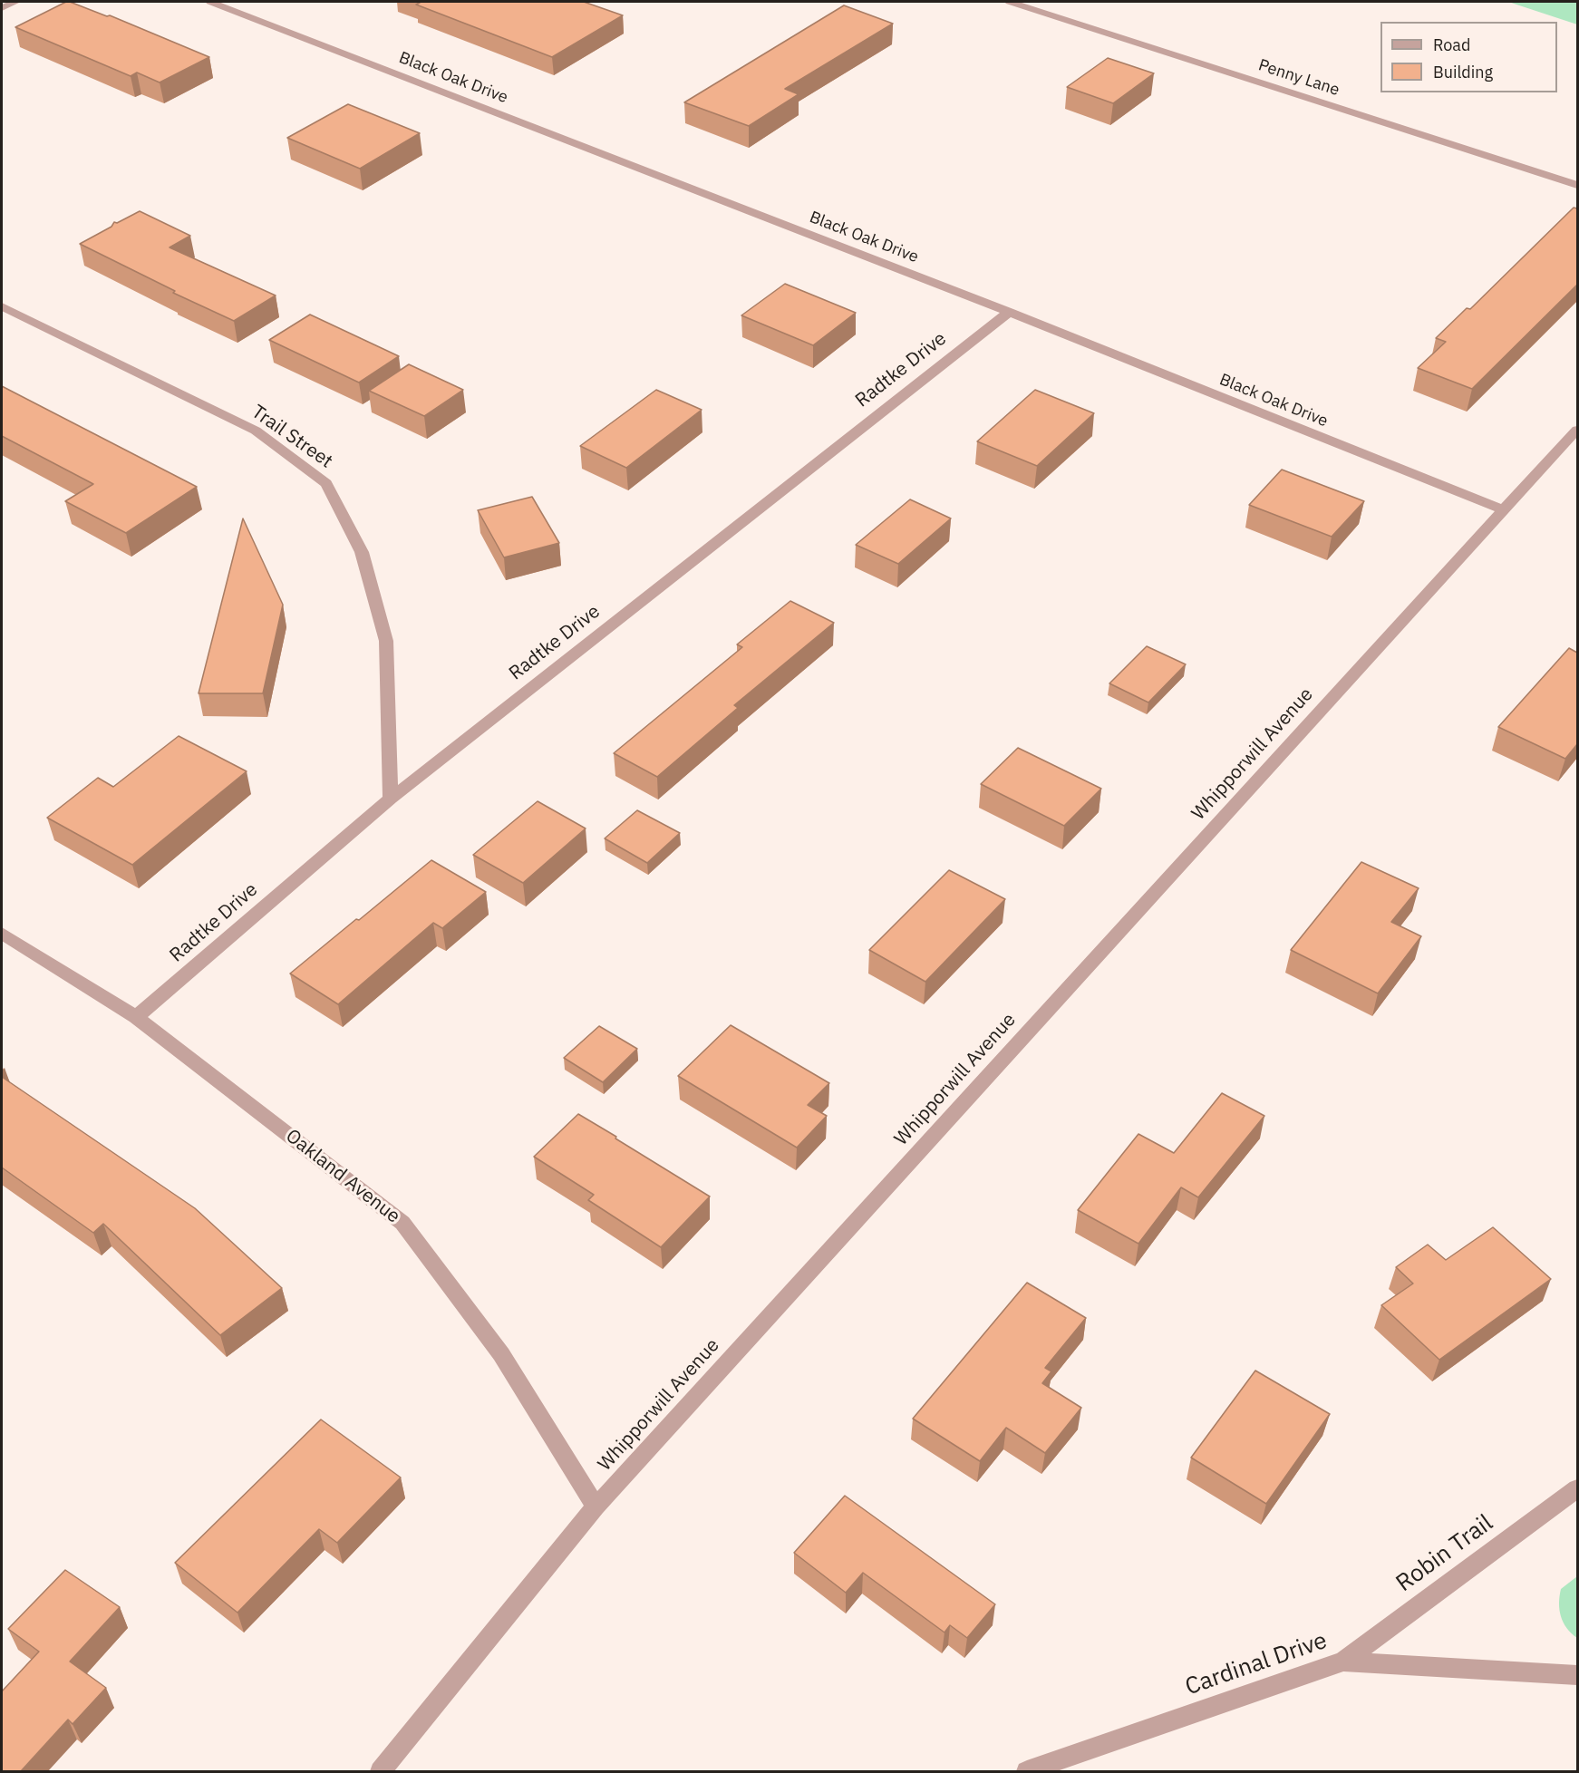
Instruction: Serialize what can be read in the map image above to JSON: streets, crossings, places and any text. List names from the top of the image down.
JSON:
{
  "streets": {
    "street": [
      "Black Oak Drive",
      "Penny Lane",
      "Radtke Drive",
      "Trail Street",
      "Whipporwill Avenue",
      "Oakland Avenue",
      "Robin Trail",
      "Cardinal Drive"
    ]
  },
  "crossings": [
    ["Black Oak Drive", "Radtke Drive"],
    ["Black Oak Drive", "Whipporwill Avenue"],
    ["Radtke Drive", "Trail Street"],
    ["Radtke Drive", "Oakland Avenue"],
    ["Whipporwill Avenue", "Oakland Avenue"],
    ["Robin Trail", "Cardinal Drive"]
  ],
  "legend": ["Road", "Building"]
}
